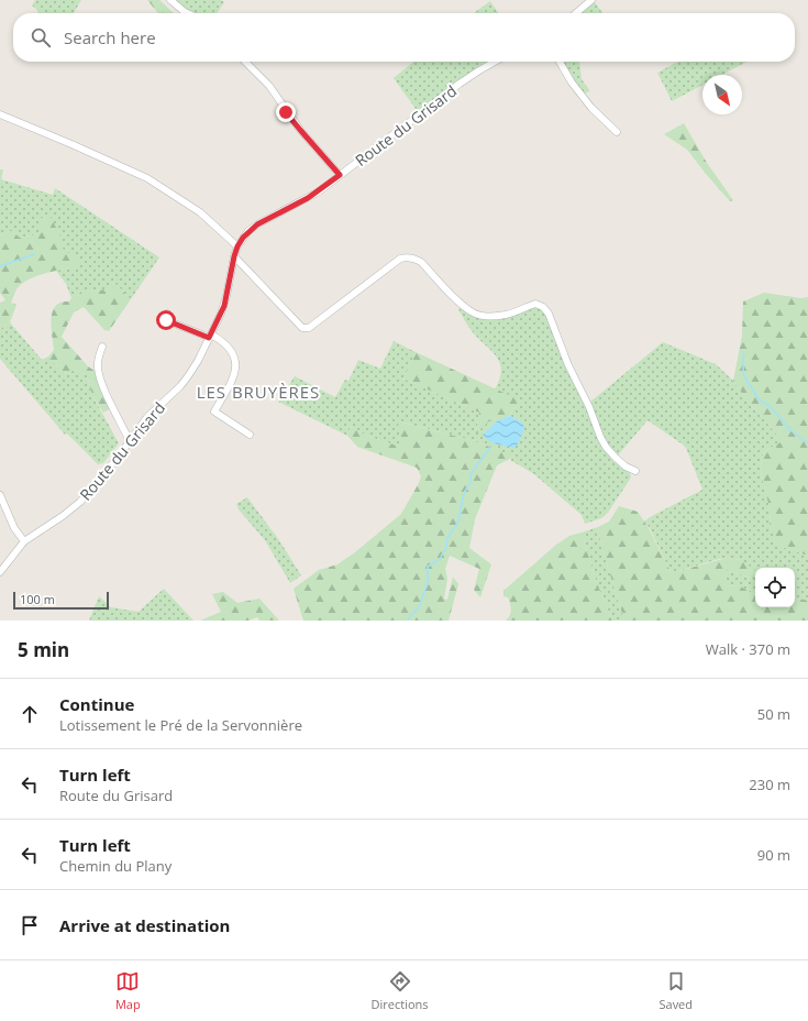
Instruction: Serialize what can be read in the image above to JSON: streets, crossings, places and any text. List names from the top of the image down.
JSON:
{
  "streets": {
    "street": ["Route du Grisard"]
  },
  "districts": ["LES BRUYÈRES"],
  "scale_bar": "100 m",
  "north": "bottom right",
  "page": {
    "search": "Search here",
    "scale": "100 m",
    "heading": ["5 min", "Walk · 370 m"],
    "list": [
      ["Continue", "Lotissement le Pré de la Servonnière", "50 m"],
      ["Turn left", "Route du Grisard", "230 m"],
      ["Turn left", "Chemin du Plany", "90 m"],
      "Arrive at destination"
    ],
    "nav": ["Map", "Directions", "Saved"]
  }
}
